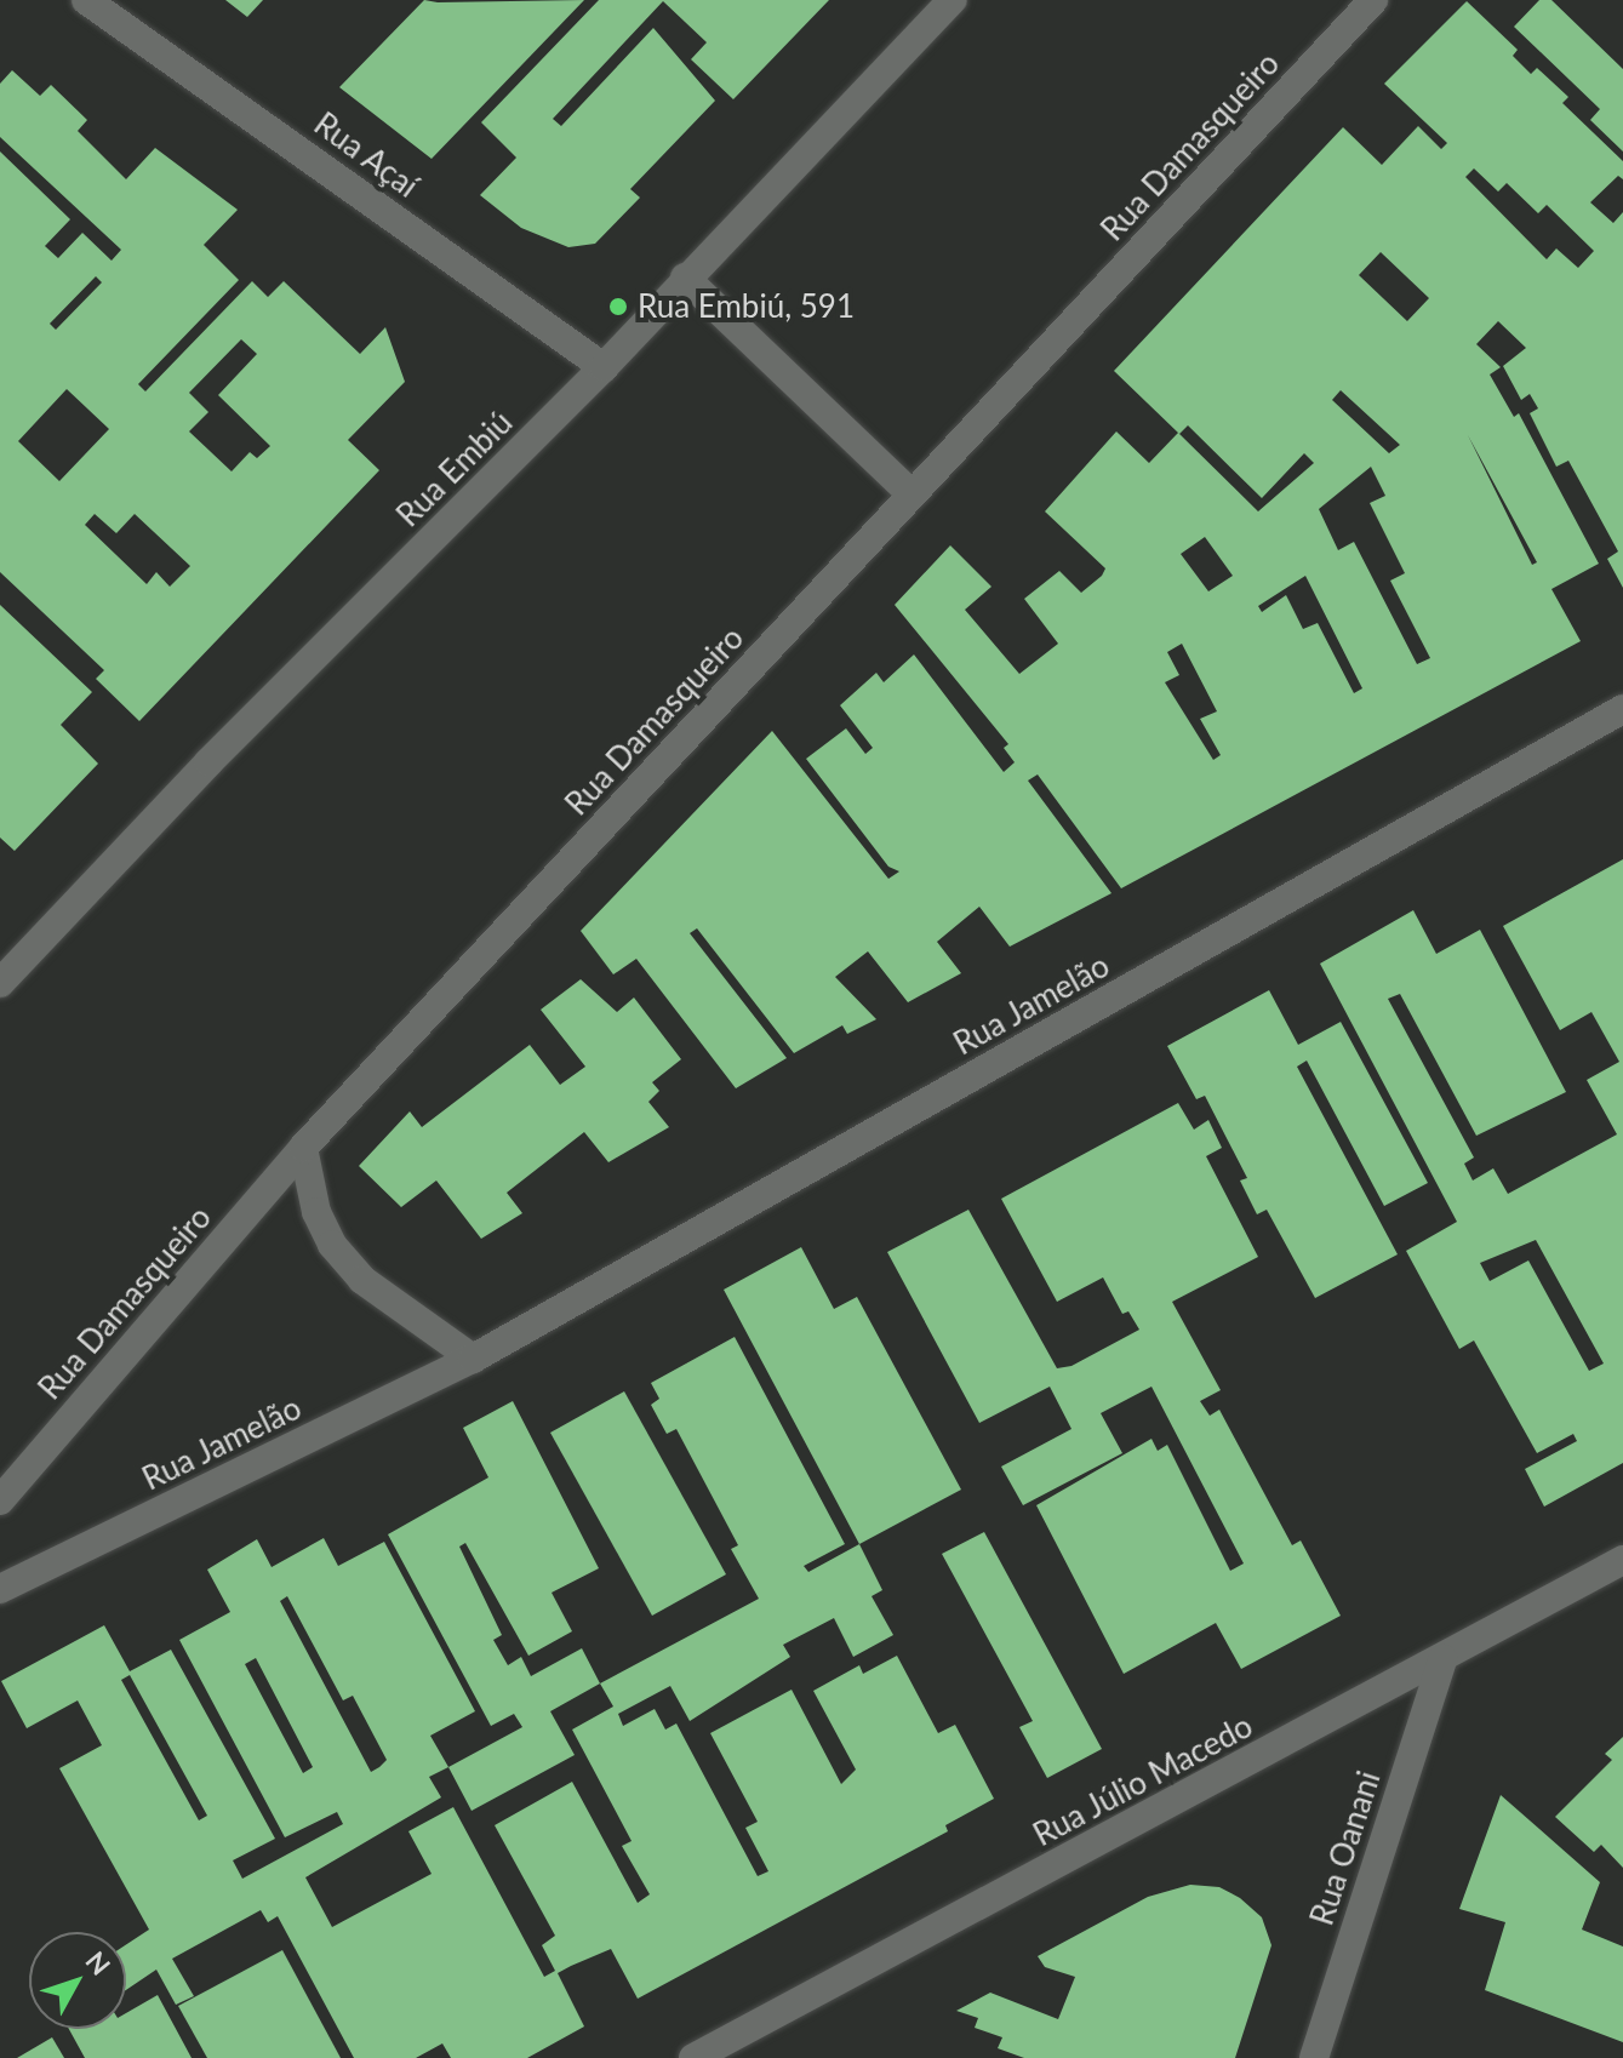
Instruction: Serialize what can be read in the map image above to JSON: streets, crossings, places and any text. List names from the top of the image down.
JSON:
{
  "streets": {
    "street": [
      "Rua Damasqueiro",
      "Rua Açaí",
      "Rua Embiú",
      "Rua Jamelão",
      "Rua Júlio Macedo",
      "Rua Oanani"
    ]
  },
  "crossings": [
    ["Rua Açaí", "Rua Embiú"],
    ["Rua Júlio Macedo", "Rua Oanani"]
  ],
  "places": ["Rua Embiú, 591"],
  "north": "top right"
}
